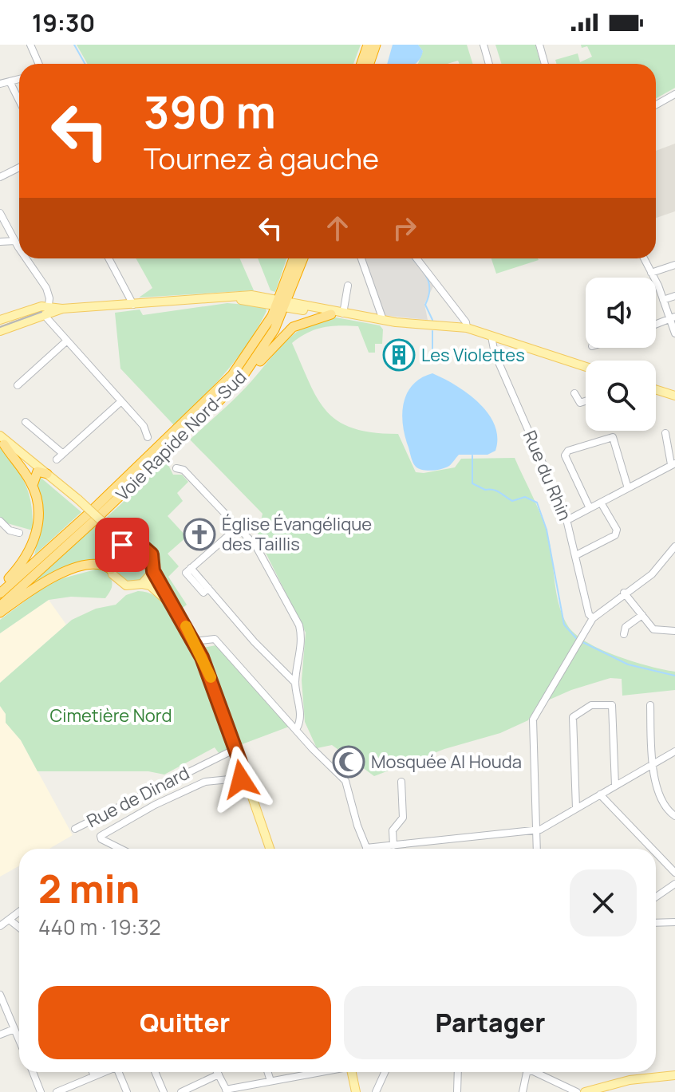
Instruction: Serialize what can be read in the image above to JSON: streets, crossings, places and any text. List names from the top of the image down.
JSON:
{
  "streets": {
    "highway": ["Voie Rapide Nord-Sud"],
    "street": ["Rue du Rhin", "Rue de Dinard"]
  },
  "parks": ["Cimetière Nord"],
  "places": {
    "building": ["Les Violettes"],
    "church": ["Église Évangélique des Taillis"],
    "mosque": ["Mosquée Al Houda"]
  },
  "page": {
    "status": "19:30",
    "turn": ["390 m", "Tournez à gauche"],
    "heading": ["2 min", "440 m · 19:32"],
    "buttons": ["Quitter", "Partager"]
  }
}
